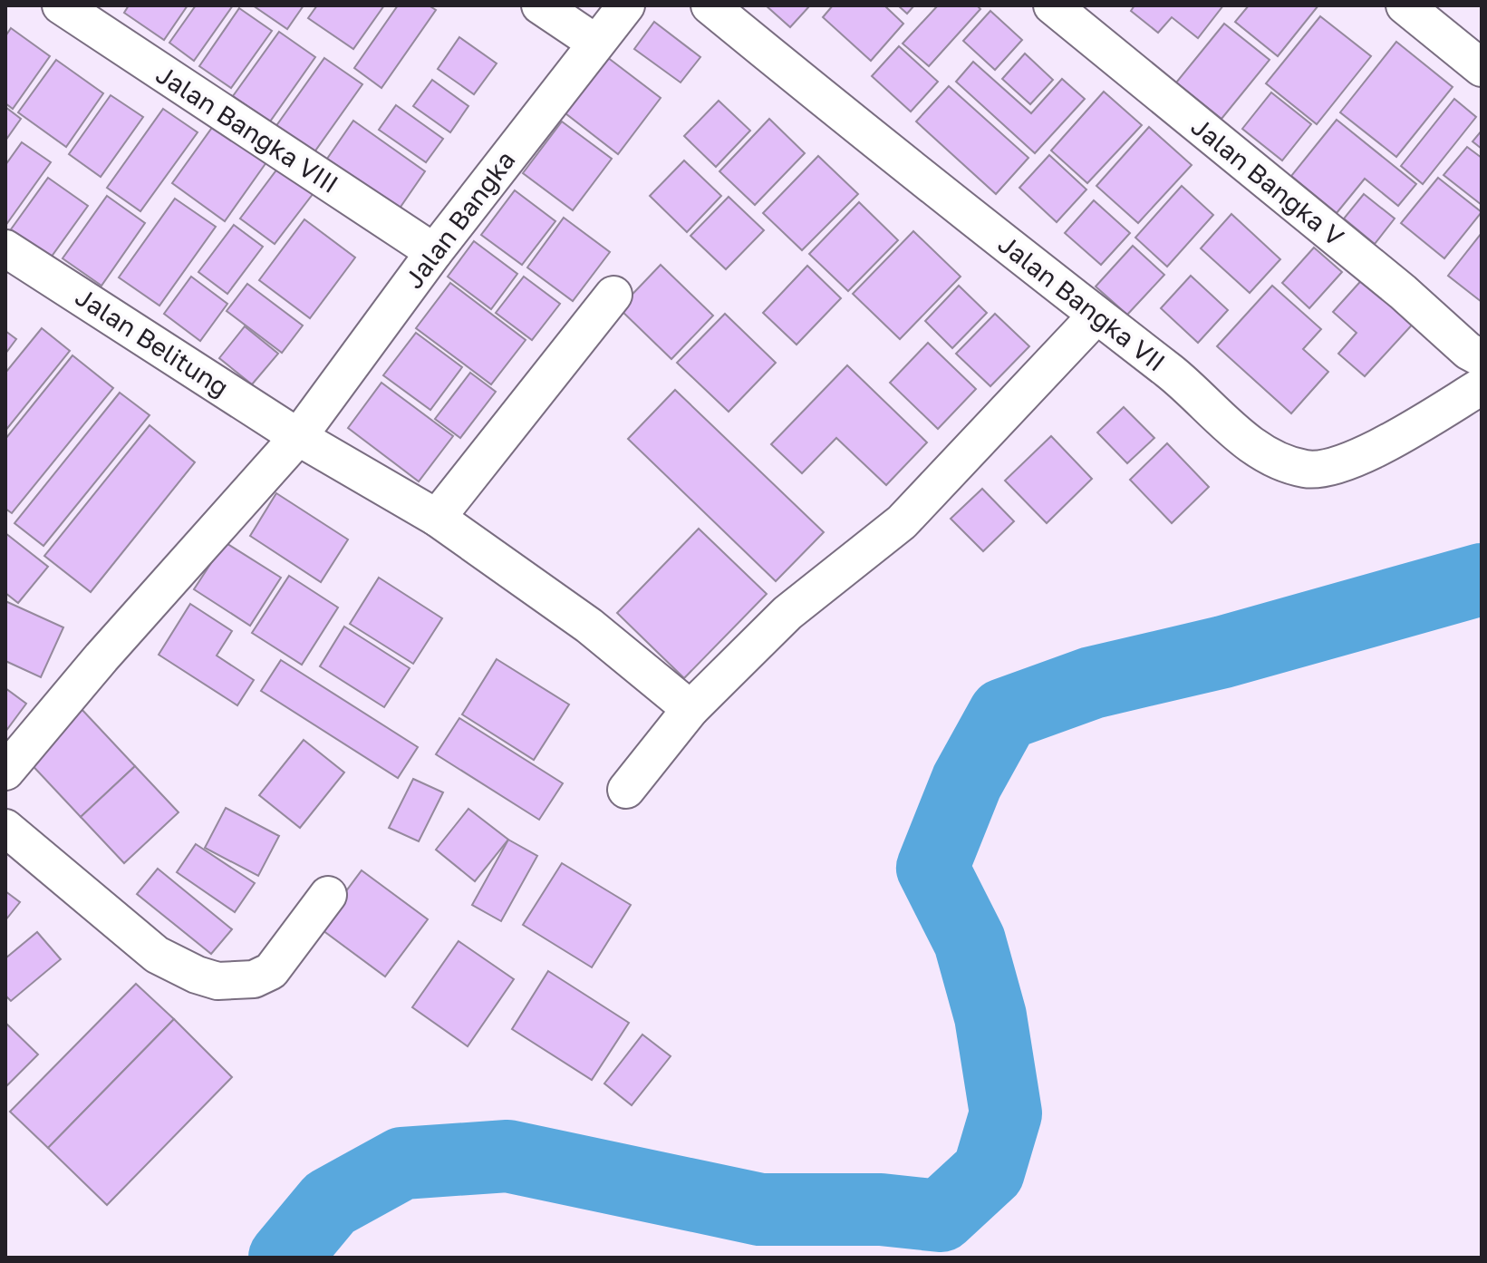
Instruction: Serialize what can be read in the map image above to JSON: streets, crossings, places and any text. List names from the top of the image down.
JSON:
{
  "streets": {
    "street": [
      "Jalan Bangka VIII",
      "Jalan Bangka V",
      "Jalan Bangka",
      "Jalan Bangka VII",
      "Jalan Belitung"
    ]
  },
  "crossings": [
    ["Jalan Bangka VIII", "Jalan Bangka"],
    ["Jalan Bangka", "Jalan Belitung"]
  ]
}
